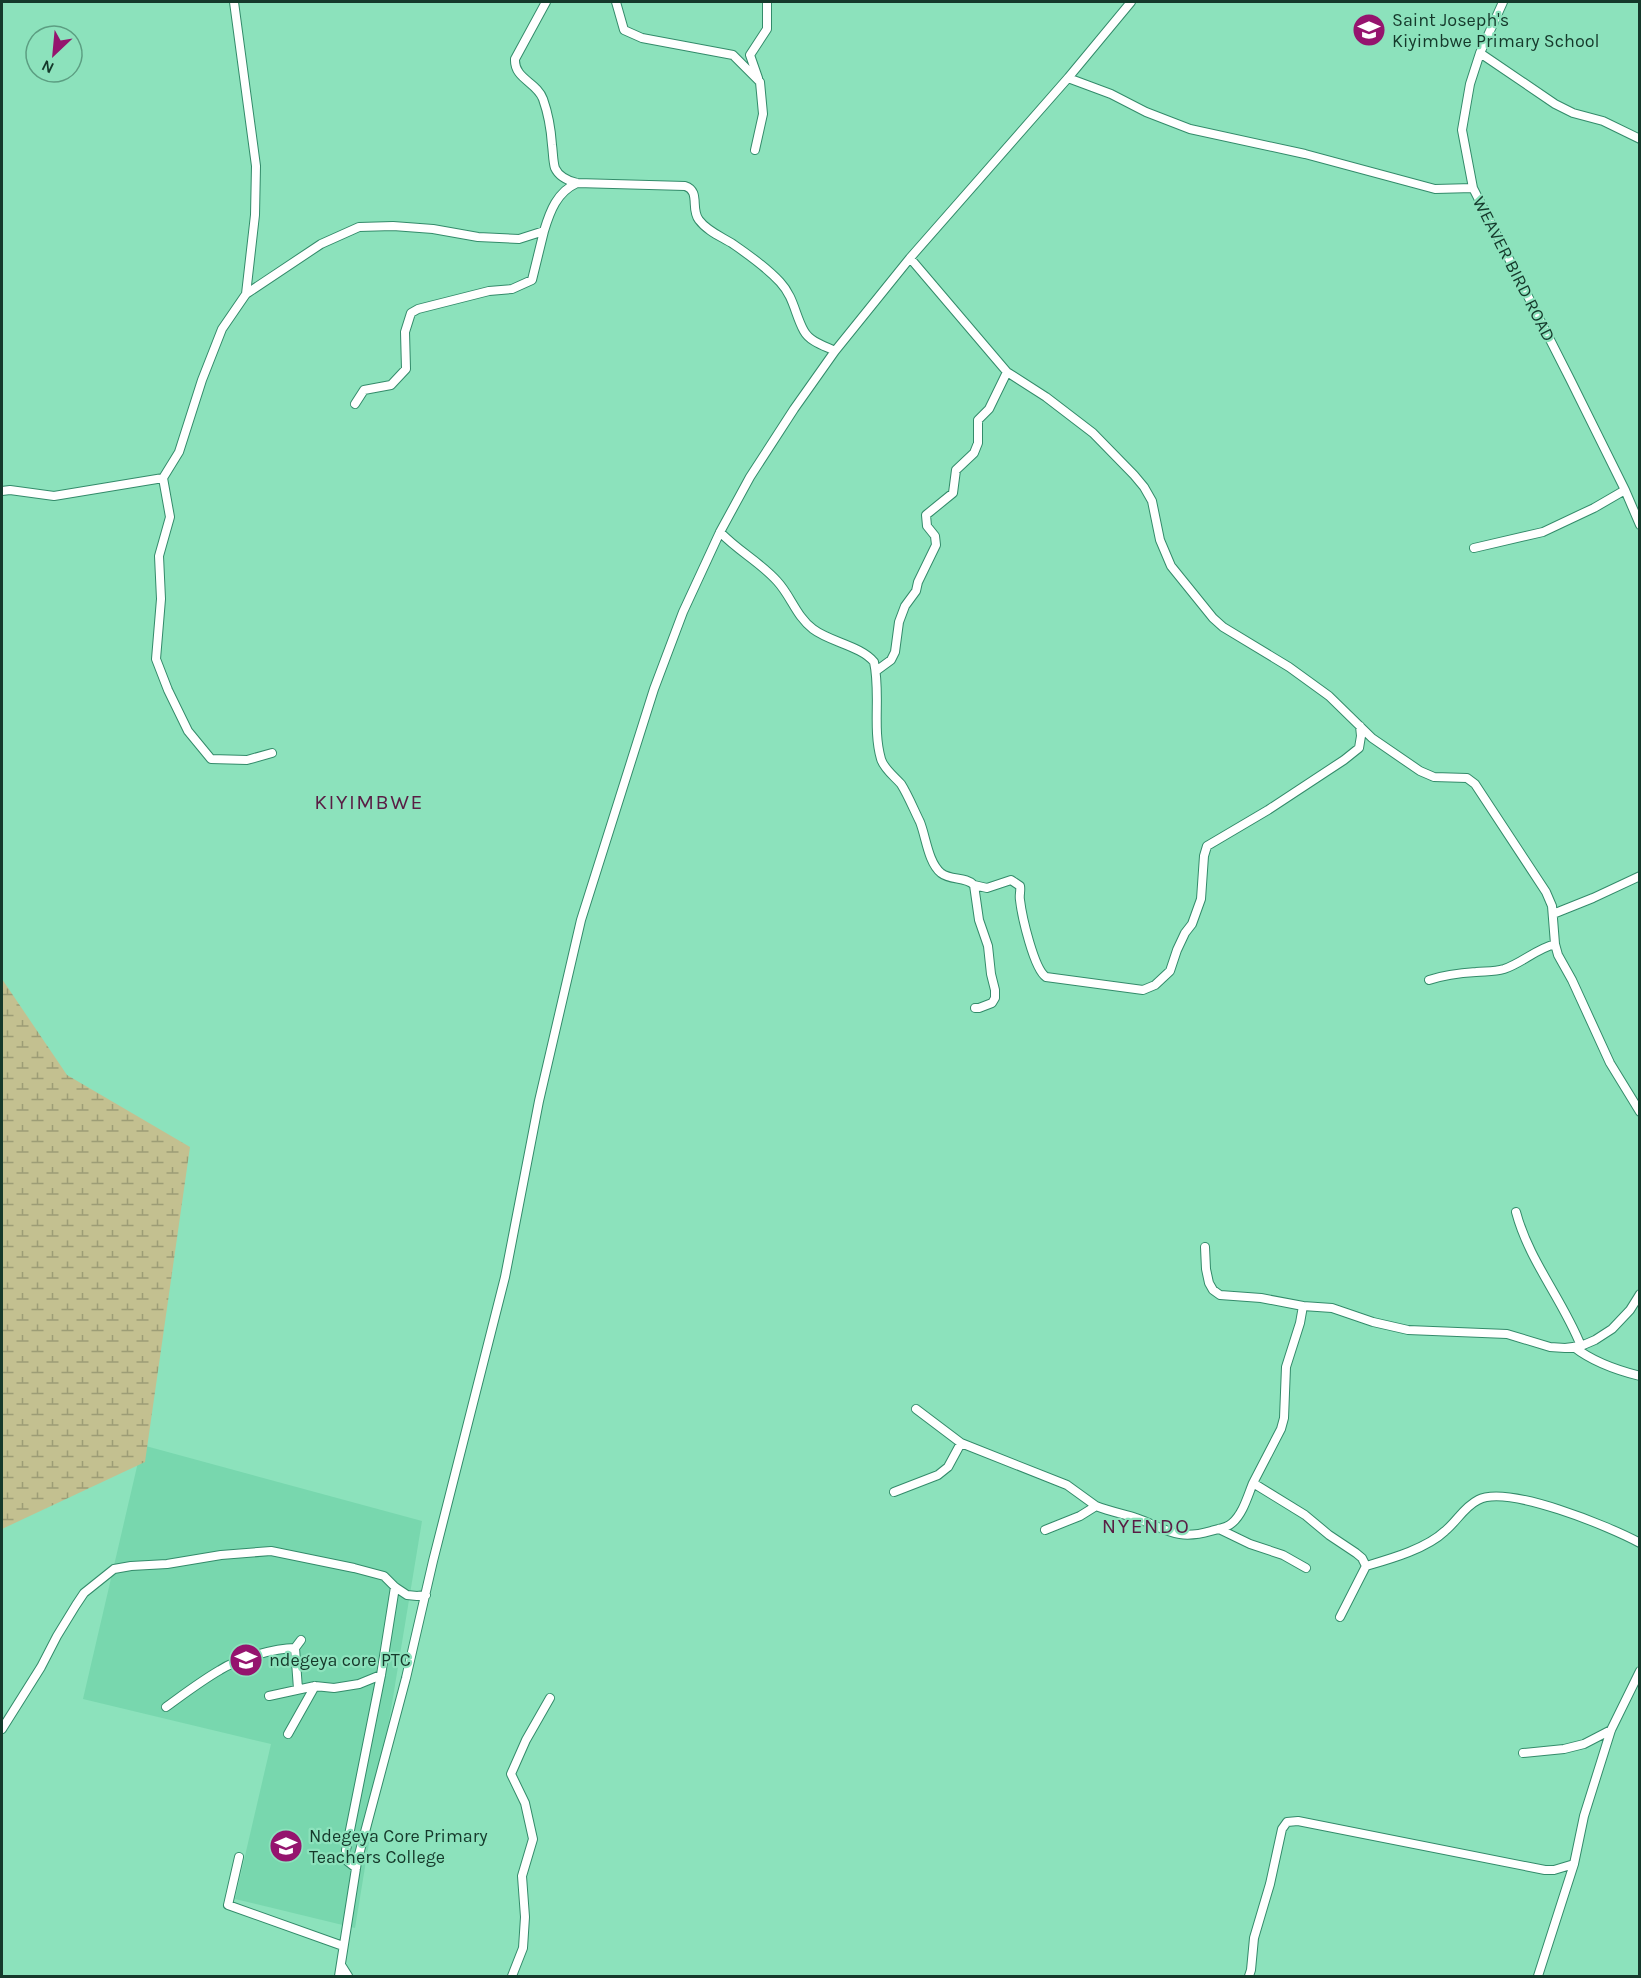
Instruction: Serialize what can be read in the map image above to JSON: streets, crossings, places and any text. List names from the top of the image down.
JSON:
{
  "streets": {
    "street": ["WEAVER BIRD ROAD"]
  },
  "districts": ["KIYIMBWE", "NYENDO"],
  "places": {
    "school or university": ["Saint Joseph's Kiyimbwe Primary School", "ndegeya core PTC", "Ndegeya Core Primary Teachers College"]
  },
  "north": "bottom left"
}
